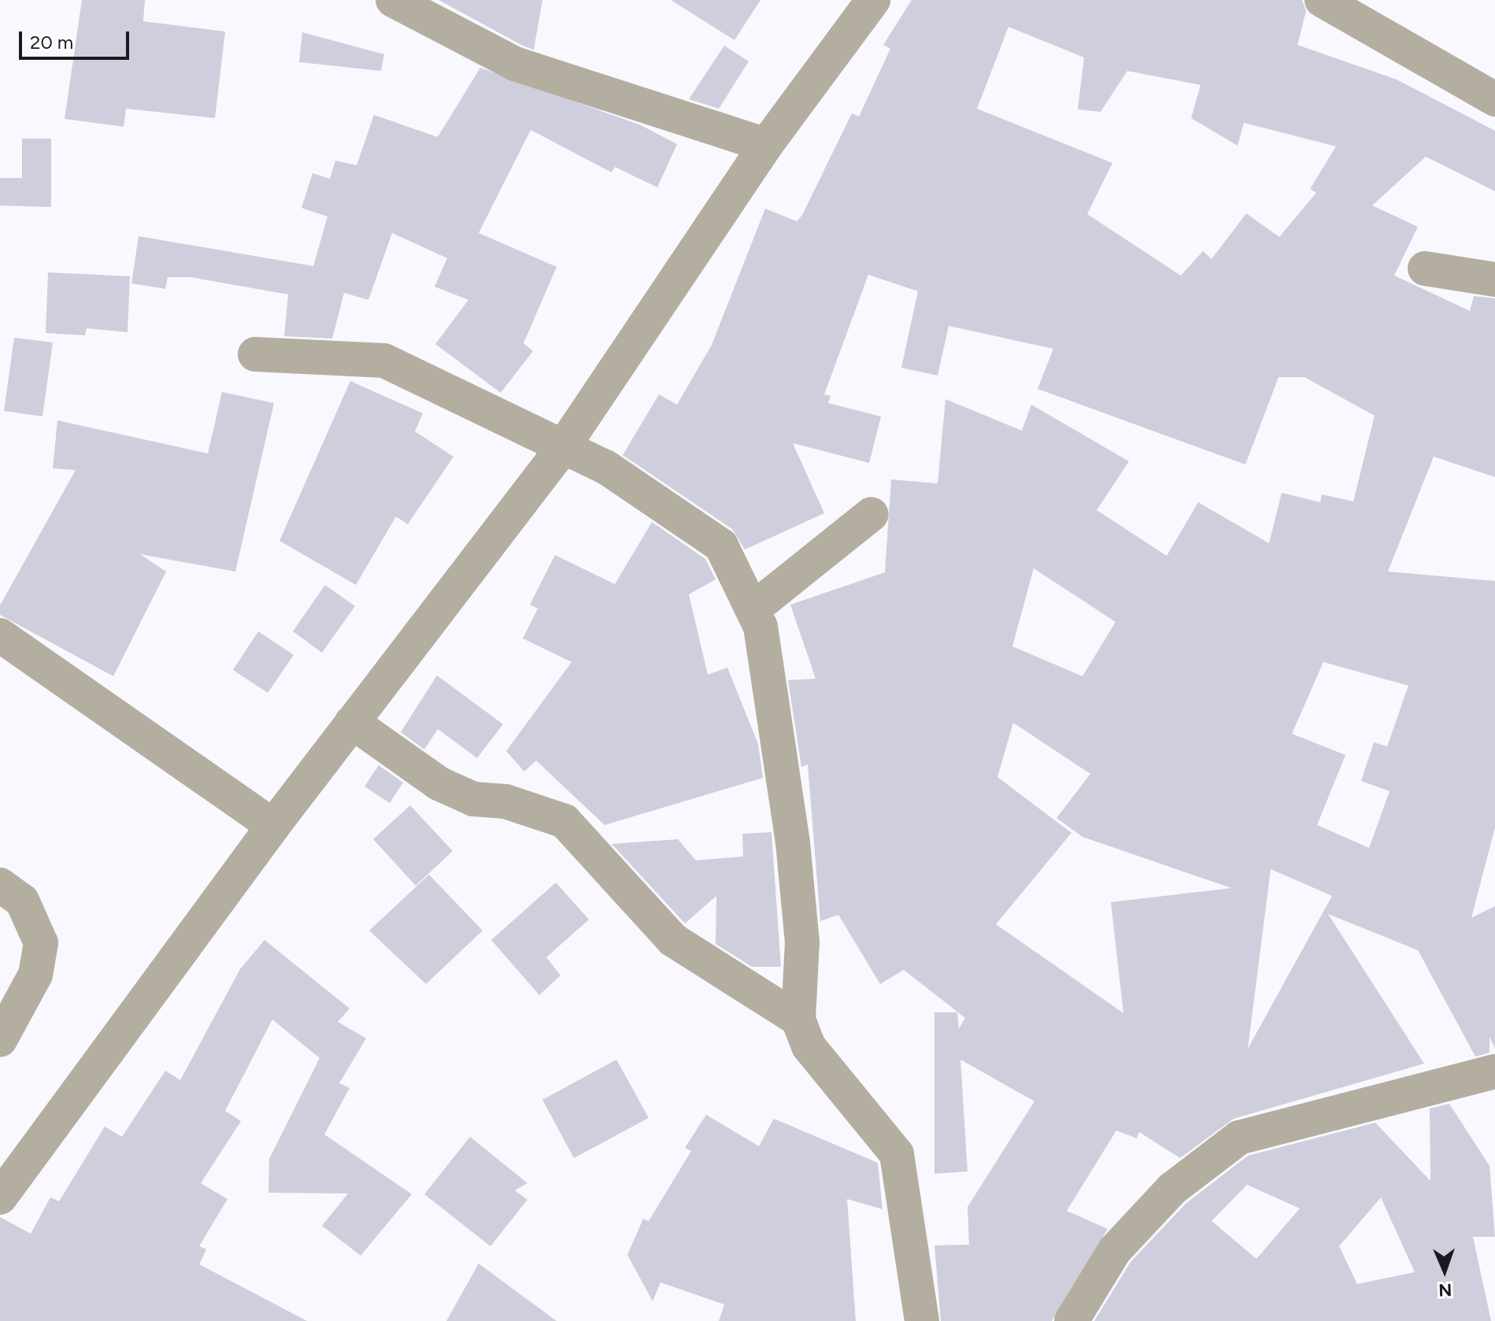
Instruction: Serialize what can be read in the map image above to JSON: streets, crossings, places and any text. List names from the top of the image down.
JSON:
{
  "scale_bar": "20 m",
  "north": "bottom"
}
